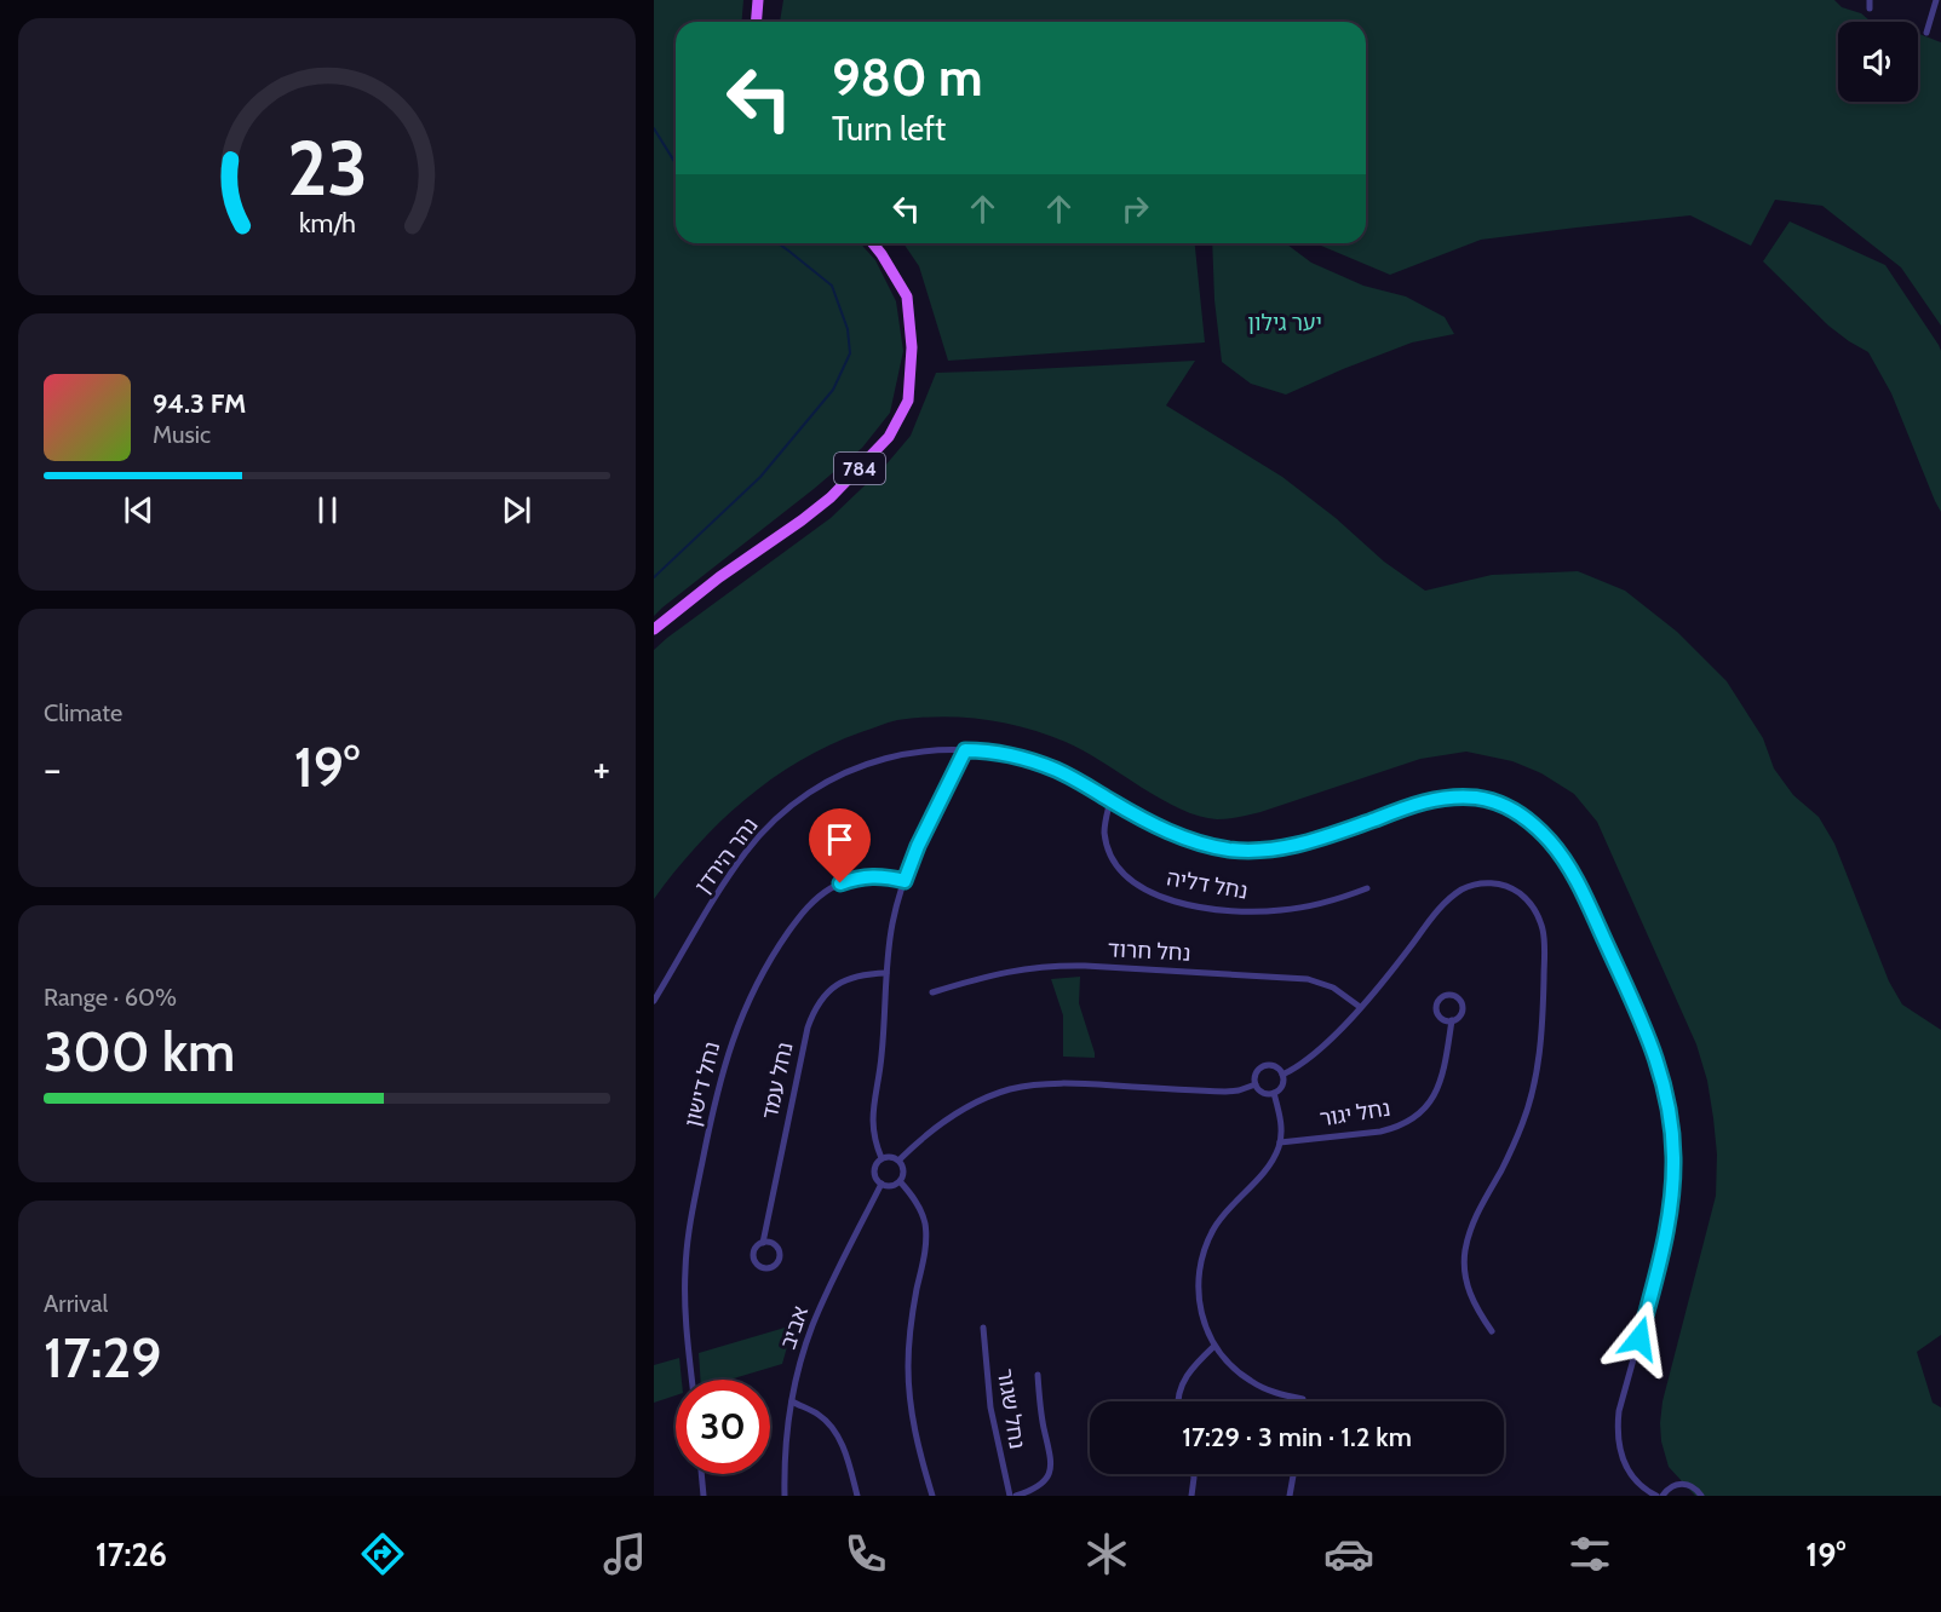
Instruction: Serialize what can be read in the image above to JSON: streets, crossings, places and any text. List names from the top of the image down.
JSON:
{
  "streets": {
    "main road": ["784"],
    "street": [
      "נהר הירדן",
      "נחל דליה",
      "נחל חרוד",
      "נחל עמד",
      "נחל דישון",
      "נחל יגור",
      "אביב",
      "נחל שגור"
    ]
  },
  "crossings": [
    ["נהר הירדן", "נחל דליה"]
  ],
  "parks": ["יער גילון"],
  "page": {
    "turn": ["980 m", "Turn left"],
    "song": ["94.3 FM", "Music"],
    "tile": [
      "Climate",
      ["Range · 60%", "300 km"],
      ["Arrival", "17:29"]
    ],
    "heat": ["−", "19°", "+"],
    "limit": "30",
    "trip": "17:29 · 3 min · 1.2 km",
    "tabs": ["17:26", "19°"],
    "gauge": ["23", "km/h"]
  }
}
